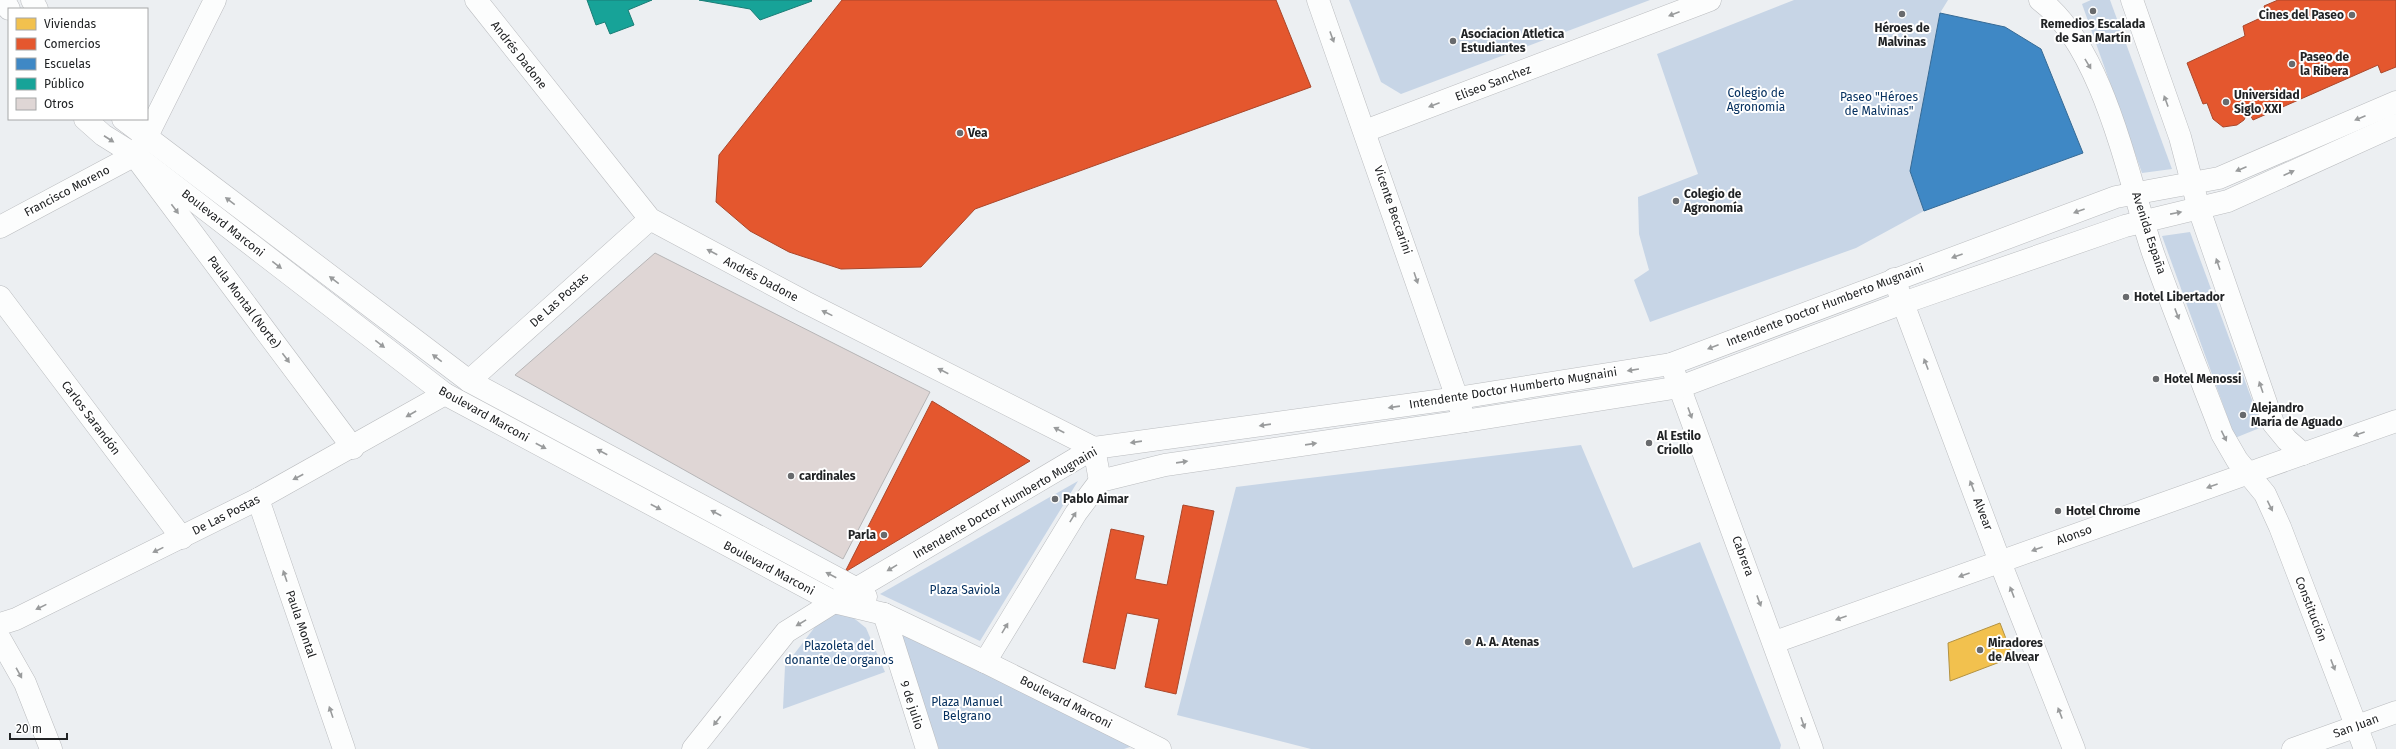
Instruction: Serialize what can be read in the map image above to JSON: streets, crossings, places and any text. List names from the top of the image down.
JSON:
{
  "streets": {
    "main road": [
      "Andrés Dadone",
      "Eliseo Sanchez",
      "Francisco Moreno",
      "Vicente Beccarini",
      "Boulevard Marconi",
      "Avenida España",
      "De Las Postas",
      "Paula Montal (Norte)",
      "Intendente Doctor Humberto Mugnaini",
      "Carlos Sarandón",
      "Alvear",
      "Alonso",
      "Cabrera",
      "Constitución",
      "Paula Montal",
      "9 de julio",
      "San Juan"
    ]
  },
  "crossings": [
    ["Andrés Dadone", "De Las Postas"],
    ["Andrés Dadone", "Intendente Doctor Humberto Mugnaini"],
    ["Eliseo Sanchez", "Vicente Beccarini"],
    ["Francisco Moreno", "Boulevard Marconi"],
    ["Francisco Moreno", "Paula Montal (Norte)"],
    ["Vicente Beccarini", "Intendente Doctor Humberto Mugnaini"],
    ["Boulevard Marconi", "De Las Postas"],
    ["Boulevard Marconi", "Paula Montal (Norte)"],
    ["Boulevard Marconi", "Intendente Doctor Humberto Mugnaini"],
    ["Boulevard Marconi", "9 de julio"],
    ["Avenida España", "Intendente Doctor Humberto Mugnaini"],
    ["Avenida España", "Alonso"],
    ["Avenida España", "Constitución"],
    ["De Las Postas", "Paula Montal (Norte)"],
    ["De Las Postas", "Carlos Sarandón"],
    ["De Las Postas", "Paula Montal"],
    ["Intendente Doctor Humberto Mugnaini", "Alvear"],
    ["Intendente Doctor Humberto Mugnaini", "Cabrera"],
    ["Alvear", "Alonso"],
    ["Alonso", "Cabrera"],
    ["Alonso", "Constitución"],
    ["Constitución", "San Juan"]
  ],
  "one_way": [
    "Andrés Dadone",
    "Eliseo Sanchez",
    "Vicente Beccarini",
    "De Las Postas",
    "Paula Montal (Norte)",
    "Alvear",
    "Alonso",
    "Cabrera",
    "Constitución",
    "Paula Montal"
  ],
  "parks": [
    "Colegio de Agronomia",
    "Paseo \"Héroes de Malvinas\"",
    "Plaza Saviola",
    "Plazoleta del donante de organos",
    "Plaza Manuel Belgrano"
  ],
  "places": [
    "Remedios Escalada de San Martín",
    "Héroes de Malvinas",
    "Cines del Paseo",
    "Asociacion Atletica Estudiantes",
    "Paseo de la Ribera",
    "Universidad Siglo XXI",
    "Vea",
    "Colegio de Agronomía",
    "Hotel Libertador",
    "Hotel Menossi",
    "Alejandro María de Aguado",
    "Al Estilo Criollo",
    "cardinales",
    "Pablo Aimar",
    "Hotel Chrome",
    "Parla",
    "A. A. Atenas",
    "Miradores de Alvear"
  ],
  "legend": [
    "Viviendas",
    "Comercios",
    "Escuelas",
    "Público",
    "Otros"
  ],
  "scale_bar": "20 m"
}
